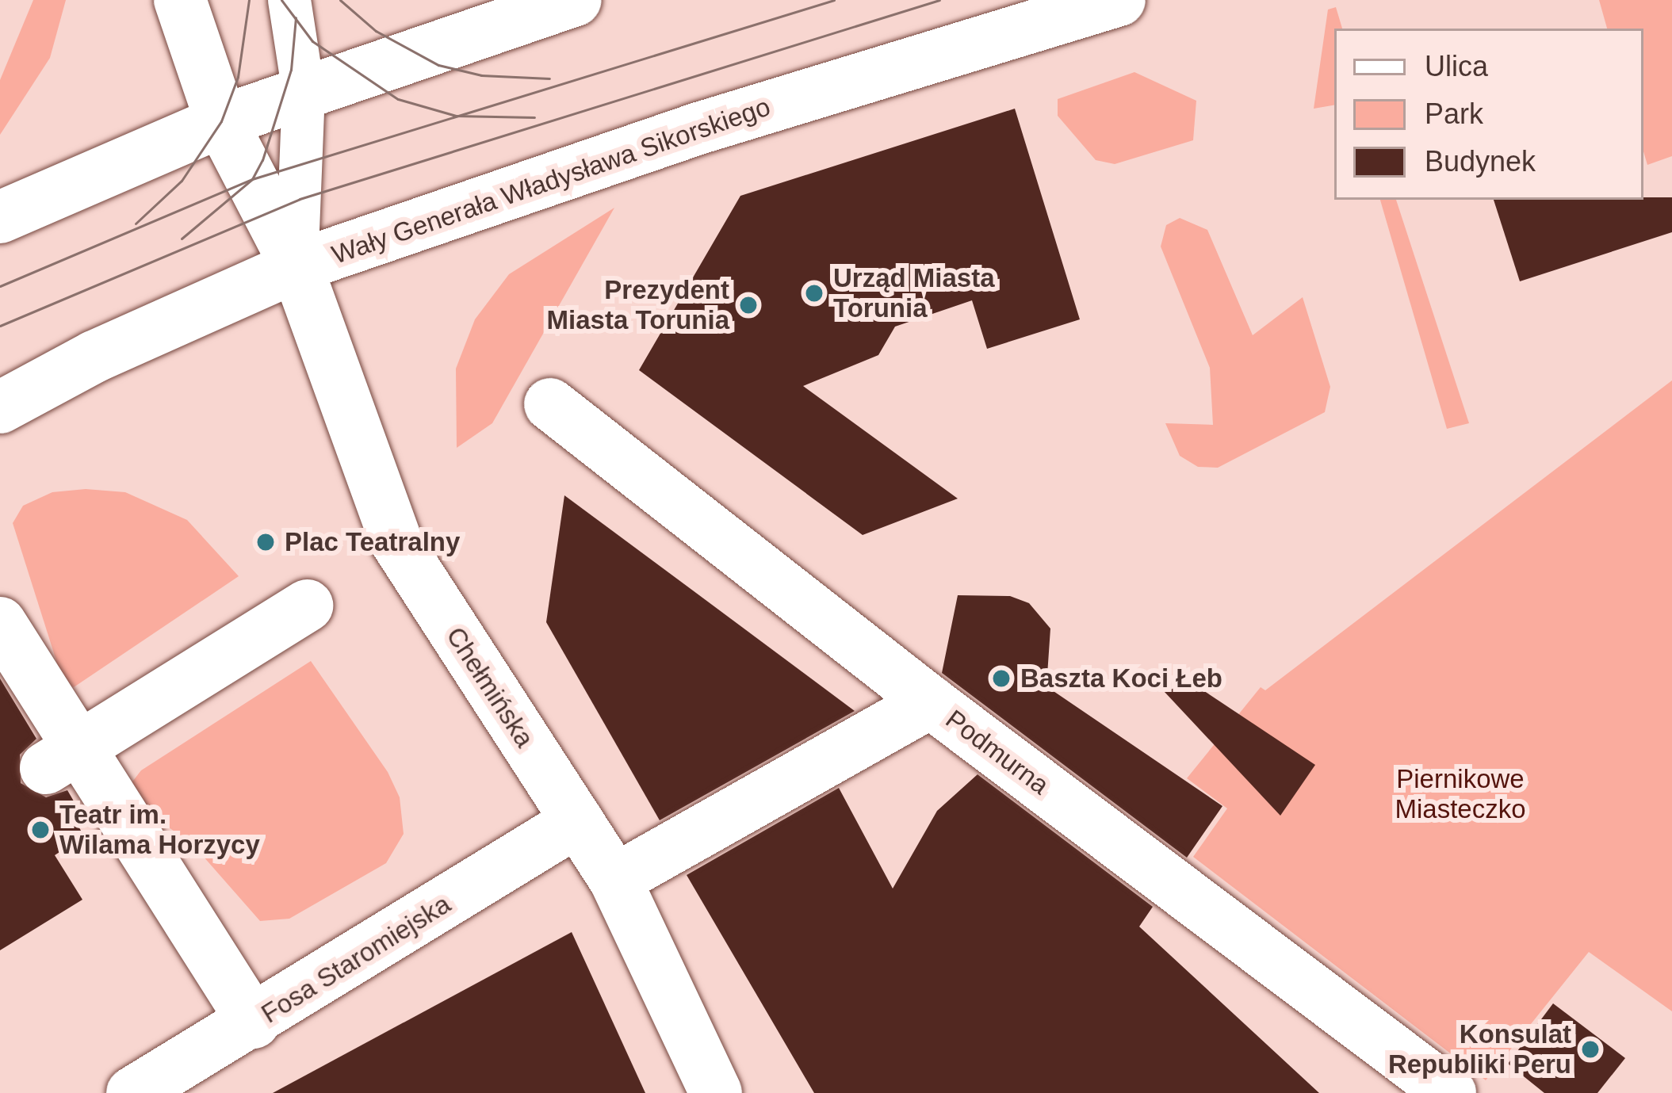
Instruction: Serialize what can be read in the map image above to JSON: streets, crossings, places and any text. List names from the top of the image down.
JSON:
{
  "streets": {
    "street": [
      "Wały Generała Władysława Sikorskiego",
      "Chełmińska",
      "Podmurna",
      "Fosa Staromiejska"
    ]
  },
  "crossings": [
    ["Wały Generała Władysława Sikorskiego", "Chełmińska"],
    ["Chełmińska", "Fosa Staromiejska"]
  ],
  "parks": ["Piernikowe Miasteczko"],
  "places": [
    "Urząd Miasta Torunia",
    "Prezydent Miasta Torunia",
    "Plac Teatralny",
    "Baszta Koci Łeb",
    "Teatr im. Wilama Horzycy",
    "Konsulat Republiki Peru"
  ],
  "legend": ["Ulica", "Park", "Budynek"]
}
